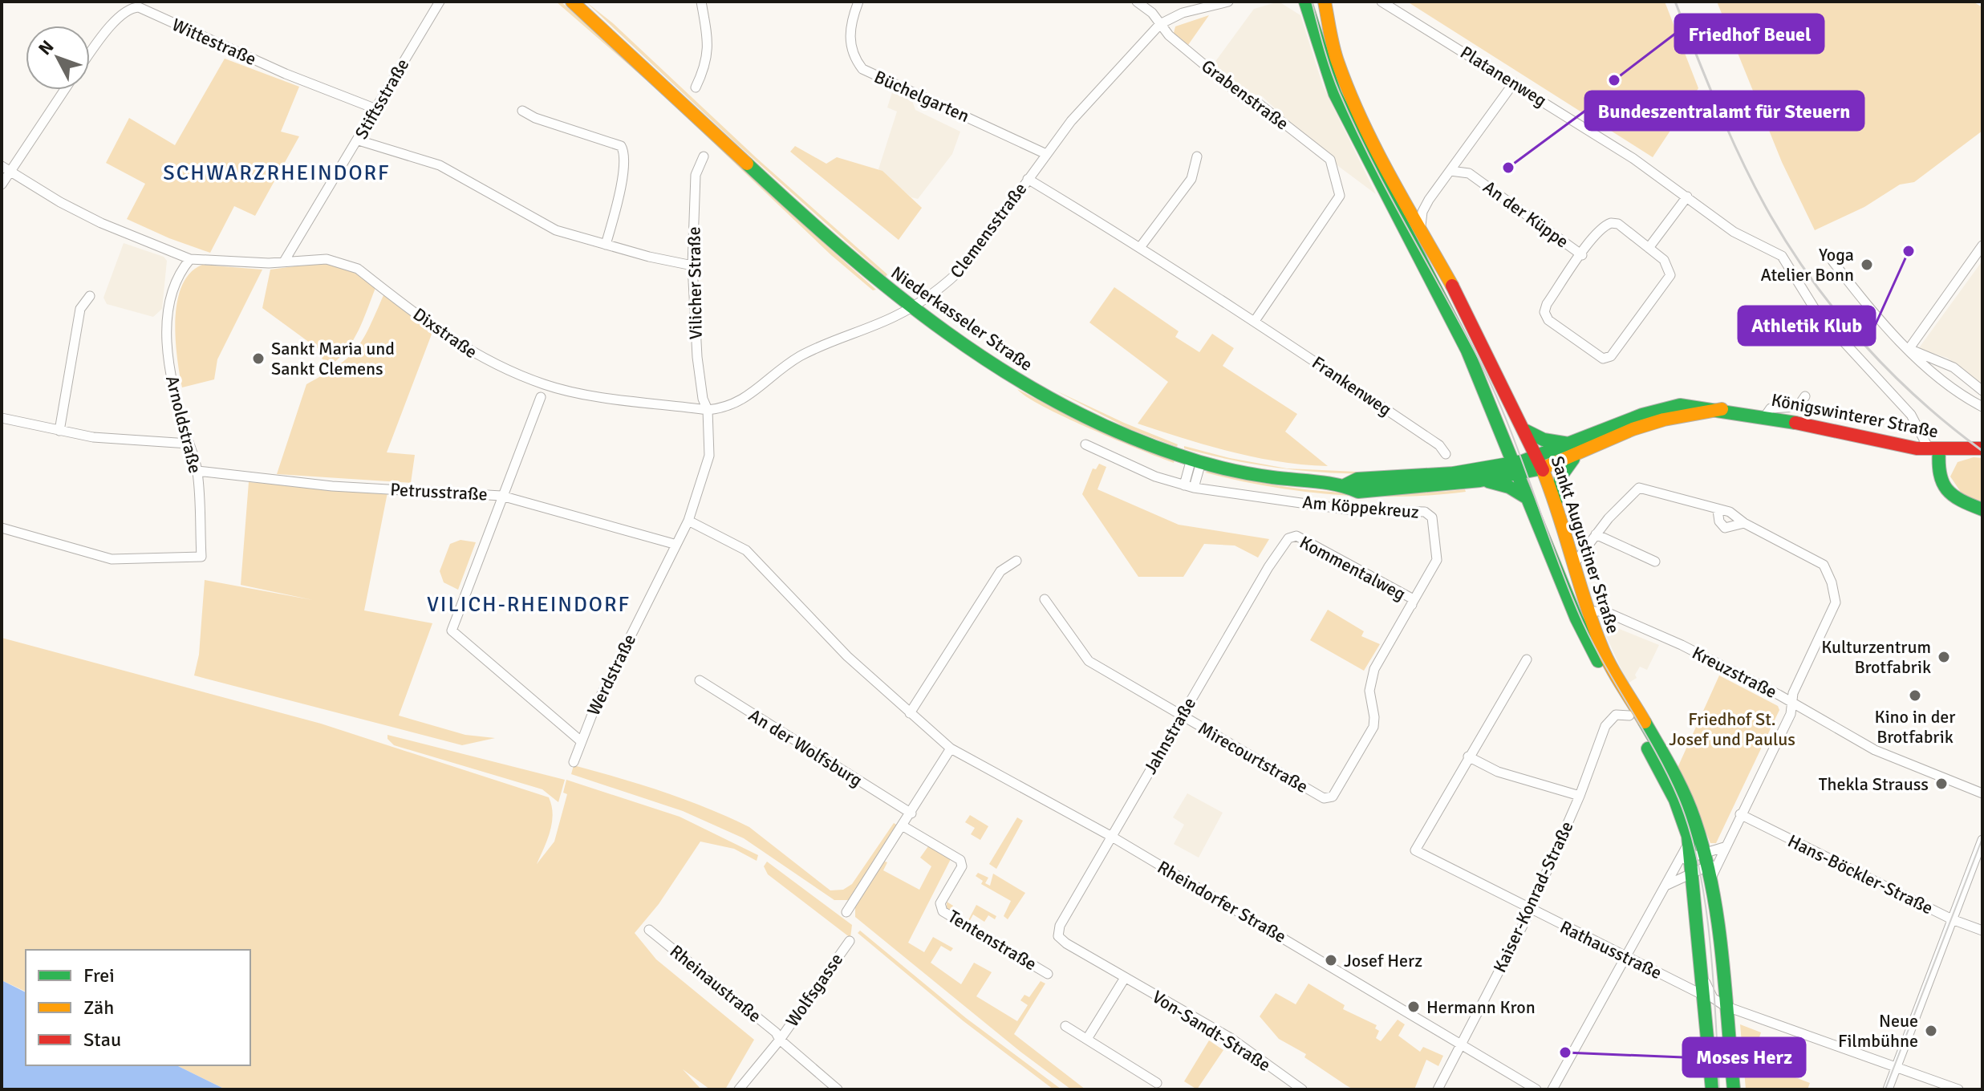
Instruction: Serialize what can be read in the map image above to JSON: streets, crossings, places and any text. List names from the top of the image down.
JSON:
{
  "streets": {
    "main road": ["Niederkasseler Straße", "Königswinterer Straße", "Sankt Augustiner Straße"],
    "street": [
      "Wittestraße",
      "Platanenweg",
      "Grabenstraße",
      "Büchelgarten",
      "Stiftsstraße",
      "An der Küppe",
      "Clemensstraße",
      "Vilicher Straße",
      "Dixstraße",
      "Frankenweg",
      "Arnoldstraße",
      "Petrusstraße",
      "Am Köppekreuz",
      "Kommentalweg",
      "Kreuzstraße",
      "Werdstraße",
      "Jahnstraße",
      "An der Wolfsburg",
      "Mirecourtstraße",
      "Hans-Böckler-Straße",
      "Kaiser-Konrad-Straße",
      "Rheindorfer Straße",
      "Tentenstraße",
      "Rathausstraße",
      "Rheinaustraße",
      "Wolfsgasse",
      "Von-Sandt-Straße"
    ]
  },
  "crossings": [
    ["Wittestraße", "Stiftsstraße"],
    ["Platanenweg", "Königswinterer Straße"],
    ["Grabenstraße", "Clemensstraße"],
    ["Grabenstraße", "Frankenweg"],
    ["Büchelgarten", "Clemensstraße"],
    ["Stiftsstraße", "Dixstraße"],
    ["Clemensstraße", "Vilicher Straße"],
    ["Clemensstraße", "Niederkasseler Straße"],
    ["Clemensstraße", "Dixstraße"],
    ["Clemensstraße", "Frankenweg"],
    ["Vilicher Straße", "Dixstraße"],
    ["Niederkasseler Straße", "Königswinterer Straße"],
    ["Niederkasseler Straße", "Sankt Augustiner Straße"],
    ["Dixstraße", "Arnoldstraße"],
    ["Königswinterer Straße", "Sankt Augustiner Straße"],
    ["Arnoldstraße", "Petrusstraße"],
    ["Petrusstraße", "Werdstraße"],
    ["Am Köppekreuz", "Kommentalweg"],
    ["Am Köppekreuz", "Mirecourtstraße"],
    ["Sankt Augustiner Straße", "Kreuzstraße"],
    ["Sankt Augustiner Straße", "Kaiser-Konrad-Straße"],
    ["Sankt Augustiner Straße", "Rathausstraße"],
    ["Kommentalweg", "Jahnstraße"],
    ["Kommentalweg", "Mirecourtstraße"],
    ["Werdstraße", "Rheindorfer Straße"],
    ["Jahnstraße", "Mirecourtstraße"],
    ["Jahnstraße", "Rheindorfer Straße"],
    ["Jahnstraße", "Von-Sandt-Straße"],
    ["Kaiser-Konrad-Straße", "Rheindorfer Straße"],
    ["Kaiser-Konrad-Straße", "Rathausstraße"],
    ["Rheinaustraße", "Wolfsgasse"]
  ],
  "districts": ["SCHWARZRHEINDORF", "VILICH-RHEINDORF"],
  "parks": ["Friedhof St. Josef und Paulus"],
  "places": [
    "Friedhof Beuel",
    "Bundeszentralamt für Steuern",
    "Athletik Klub",
    "Yoga Atelier Bonn",
    "Sankt Maria und Sankt Clemens",
    "Kulturzentrum Brotfabrik",
    "Kino in der Brotfabrik",
    "Thekla Strauss",
    "Josef Herz",
    "Hermann Kron",
    "Neue Filmbühne",
    "Moses Herz"
  ],
  "legend": ["Frei", "Zäh", "Stau"],
  "north": "top left"
}
